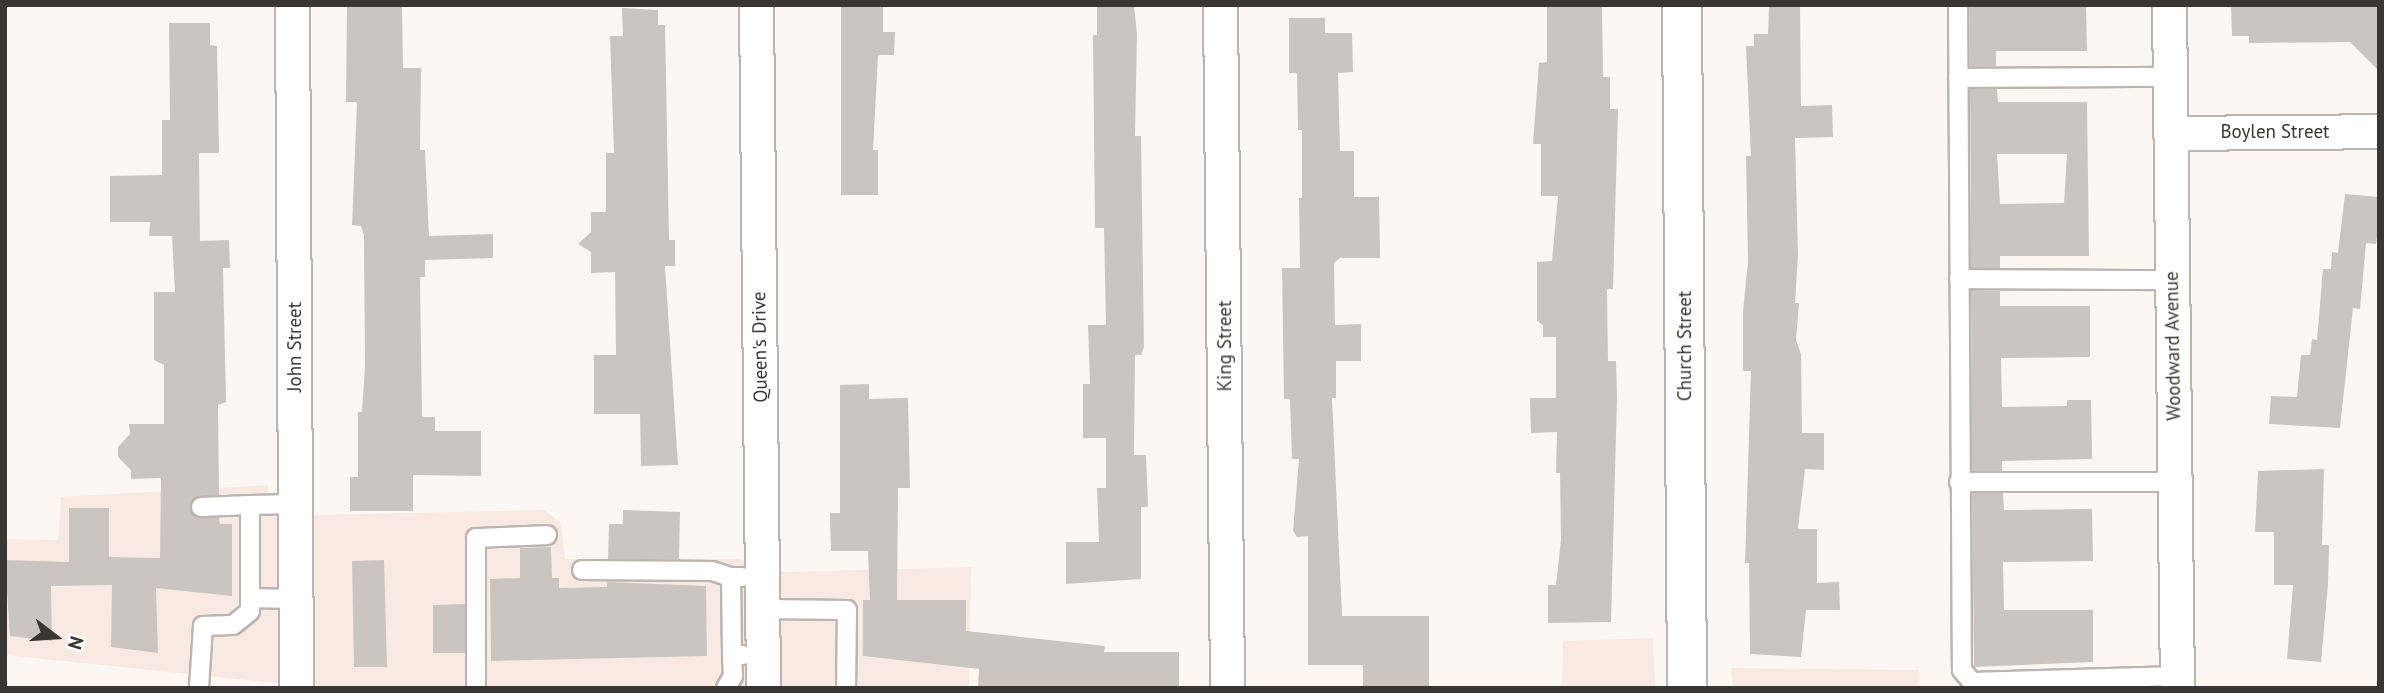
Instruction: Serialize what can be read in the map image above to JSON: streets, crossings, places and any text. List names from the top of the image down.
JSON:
{
  "streets": {
    "street": [
      "Boylen Street",
      "King Street",
      "Church Street",
      "Woodward Avenue",
      "John Street",
      "Queen's Drive"
    ]
  },
  "crossings": [
    ["Boylen Street", "Woodward Avenue"]
  ],
  "north": "right"
}
